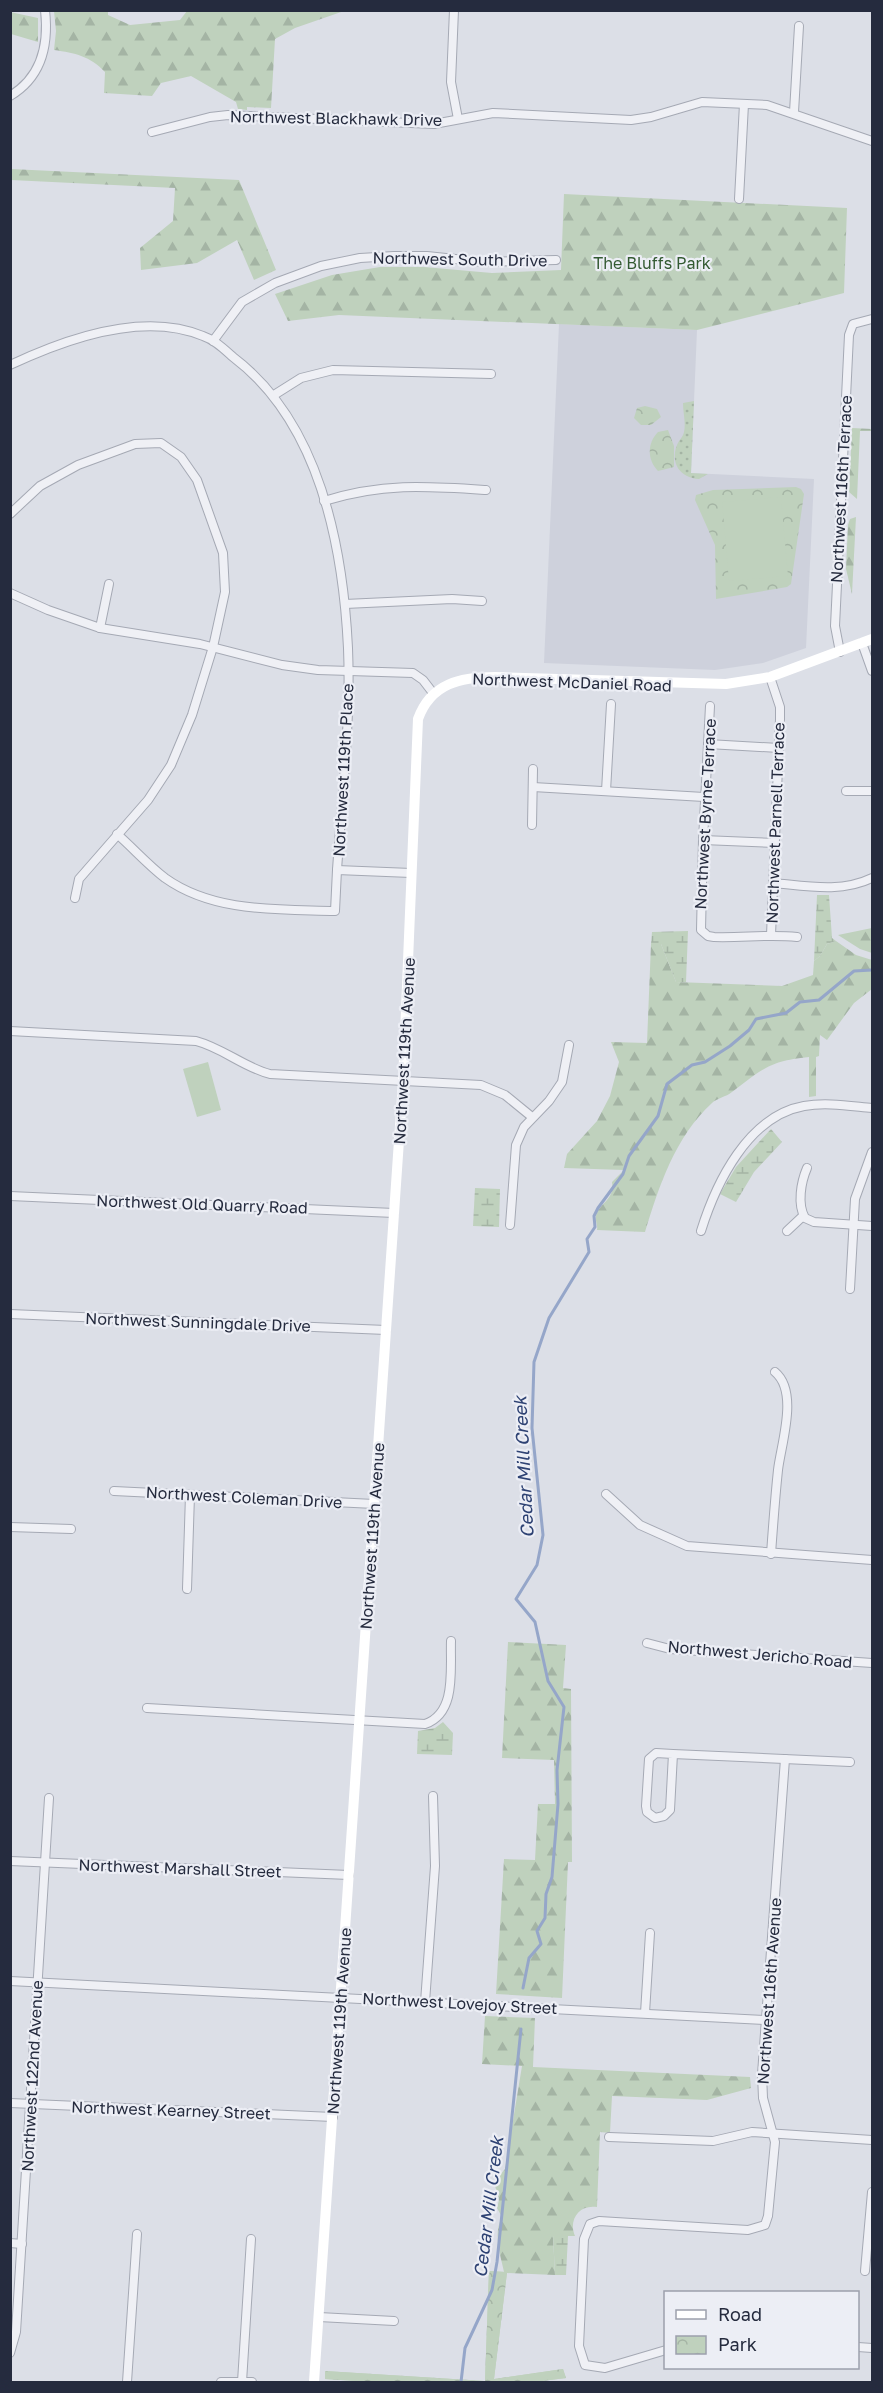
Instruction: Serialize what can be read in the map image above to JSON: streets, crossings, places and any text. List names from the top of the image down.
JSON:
{
  "streets": {
    "street": [
      "Northwest Blackhawk Drive",
      "Northwest South Drive",
      "Northwest 116th Terrace",
      "Northwest McDaniel Road",
      "Northwest 119th Place",
      "Northwest Byrne Terrace",
      "Northwest Parnell Terrace",
      "Northwest 119th Avenue",
      "Northwest Old Quarry Road",
      "Northwest Sunningdale Drive",
      "Northwest Coleman Drive",
      "Northwest Jericho Road",
      "Northwest Marshall Street",
      "Northwest 116th Avenue",
      "Northwest Lovejoy Street",
      "Northwest 122nd Avenue",
      "Northwest Kearney Street"
    ]
  },
  "crossings": [
    ["Northwest South Drive", "Northwest 119th Place"],
    ["Northwest 116th Terrace", "Northwest McDaniel Road"],
    ["Northwest McDaniel Road", "Northwest Parnell Terrace"],
    ["Northwest McDaniel Road", "Northwest 119th Avenue"],
    ["Northwest Byrne Terrace", "Northwest Parnell Terrace"],
    ["Northwest 119th Avenue", "Northwest Old Quarry Road"],
    ["Northwest 119th Avenue", "Northwest Sunningdale Drive"],
    ["Northwest 119th Avenue", "Northwest Coleman Drive"],
    ["Northwest 119th Avenue", "Northwest Marshall Street"],
    ["Northwest 119th Avenue", "Northwest Lovejoy Street"],
    ["Northwest 119th Avenue", "Northwest Kearney Street"],
    ["Northwest Marshall Street", "Northwest 122nd Avenue"],
    ["Northwest 116th Avenue", "Northwest Lovejoy Street"],
    ["Northwest Lovejoy Street", "Northwest 122nd Avenue"],
    ["Northwest 122nd Avenue", "Northwest Kearney Street"]
  ],
  "water": ["Cedar Mill Creek"],
  "parks": ["The Bluffs Park"],
  "legend": ["Road", "Park"]
}
